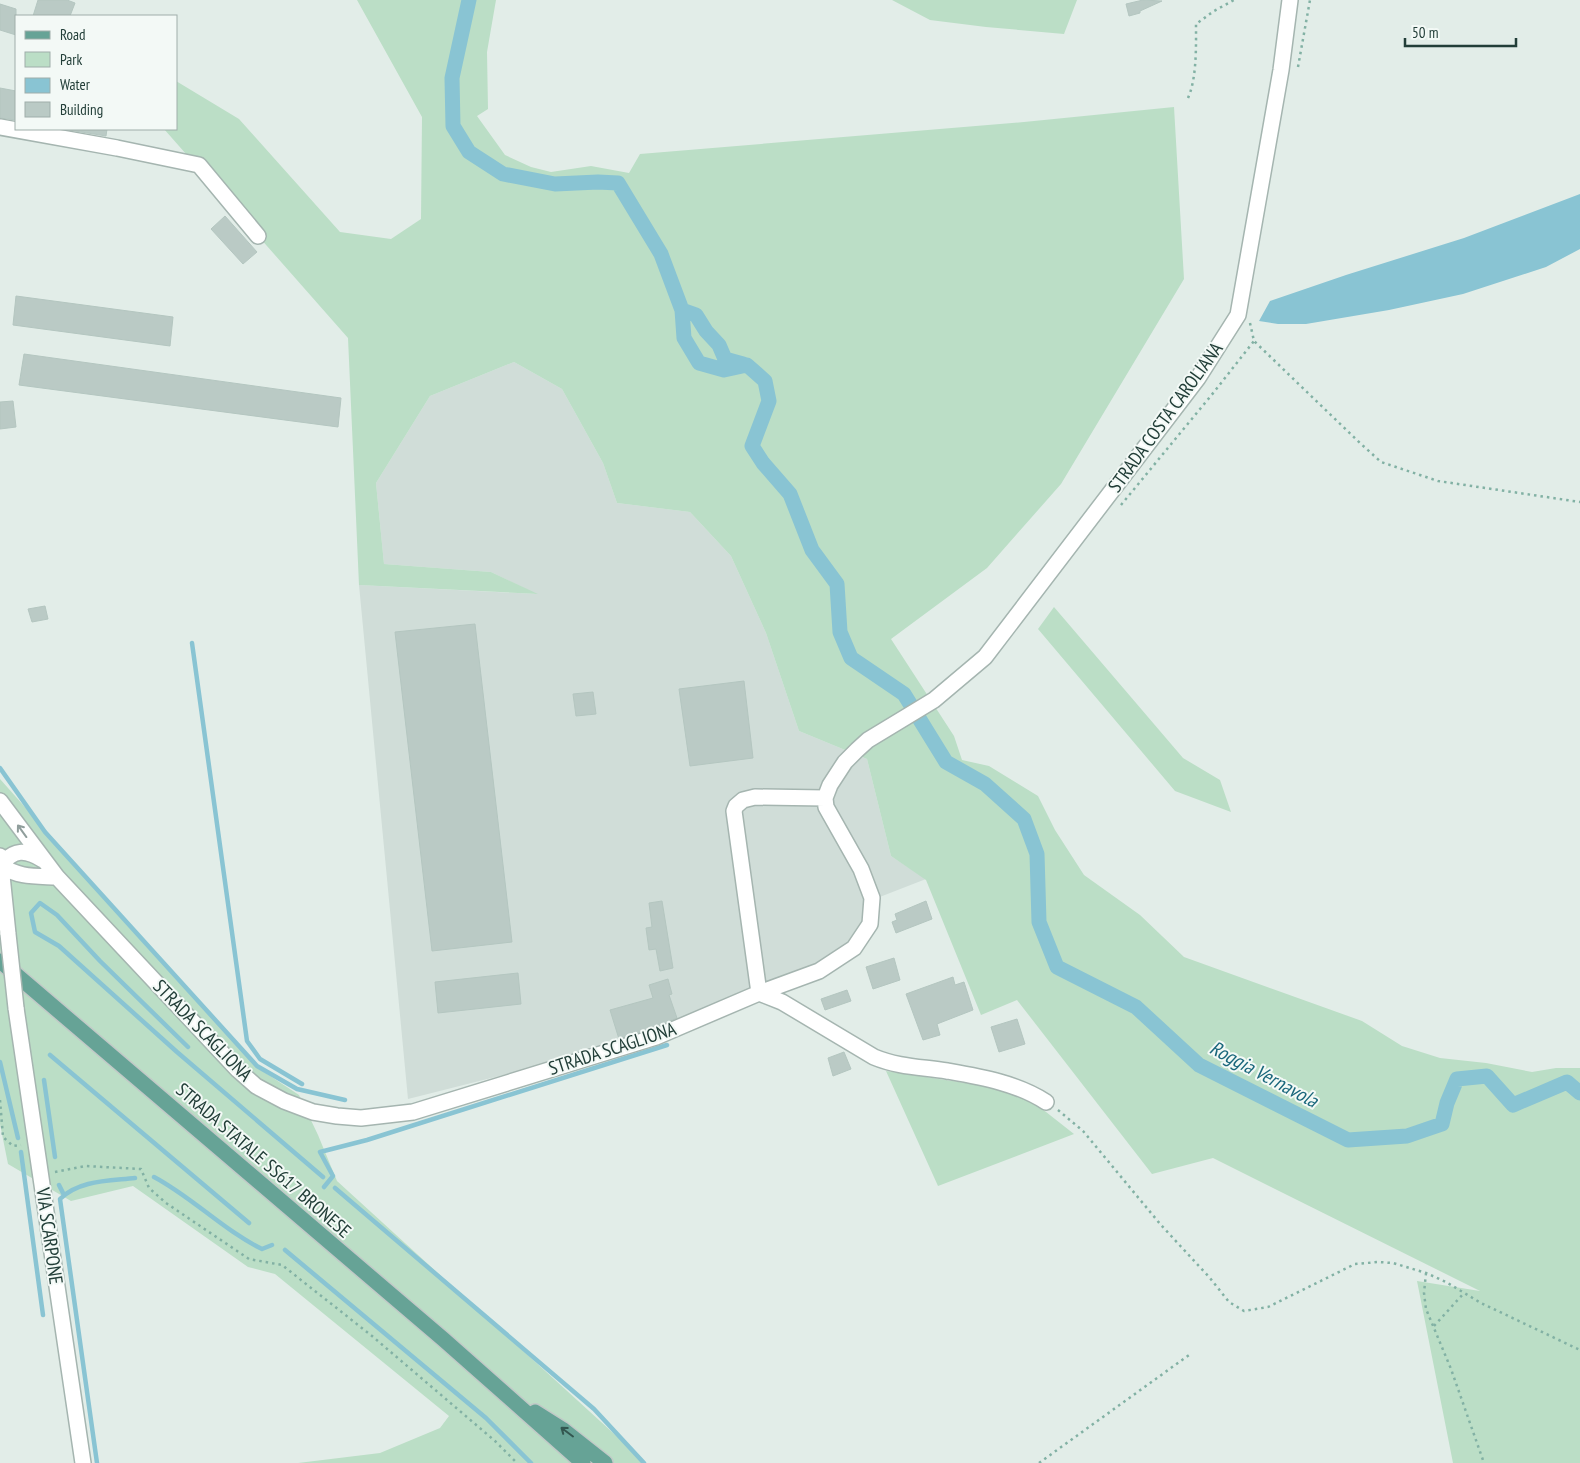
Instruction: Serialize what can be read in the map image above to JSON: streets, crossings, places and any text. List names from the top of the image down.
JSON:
{
  "streets": {
    "main road": ["STRADA STATALE SS617 BRONESE"],
    "street": ["STRADA COSTA CAROLIANA", "STRADA SCAGLIONA", "VIA SCARPONE"]
  },
  "crossings": [
    ["STRADA COSTA CAROLIANA", "STRADA SCAGLIONA"]
  ],
  "water": ["Roggia Vernavola"],
  "legend": [
    "Road",
    "Park",
    "Water",
    "Building"
  ],
  "scale_bar": "50 m"
}
